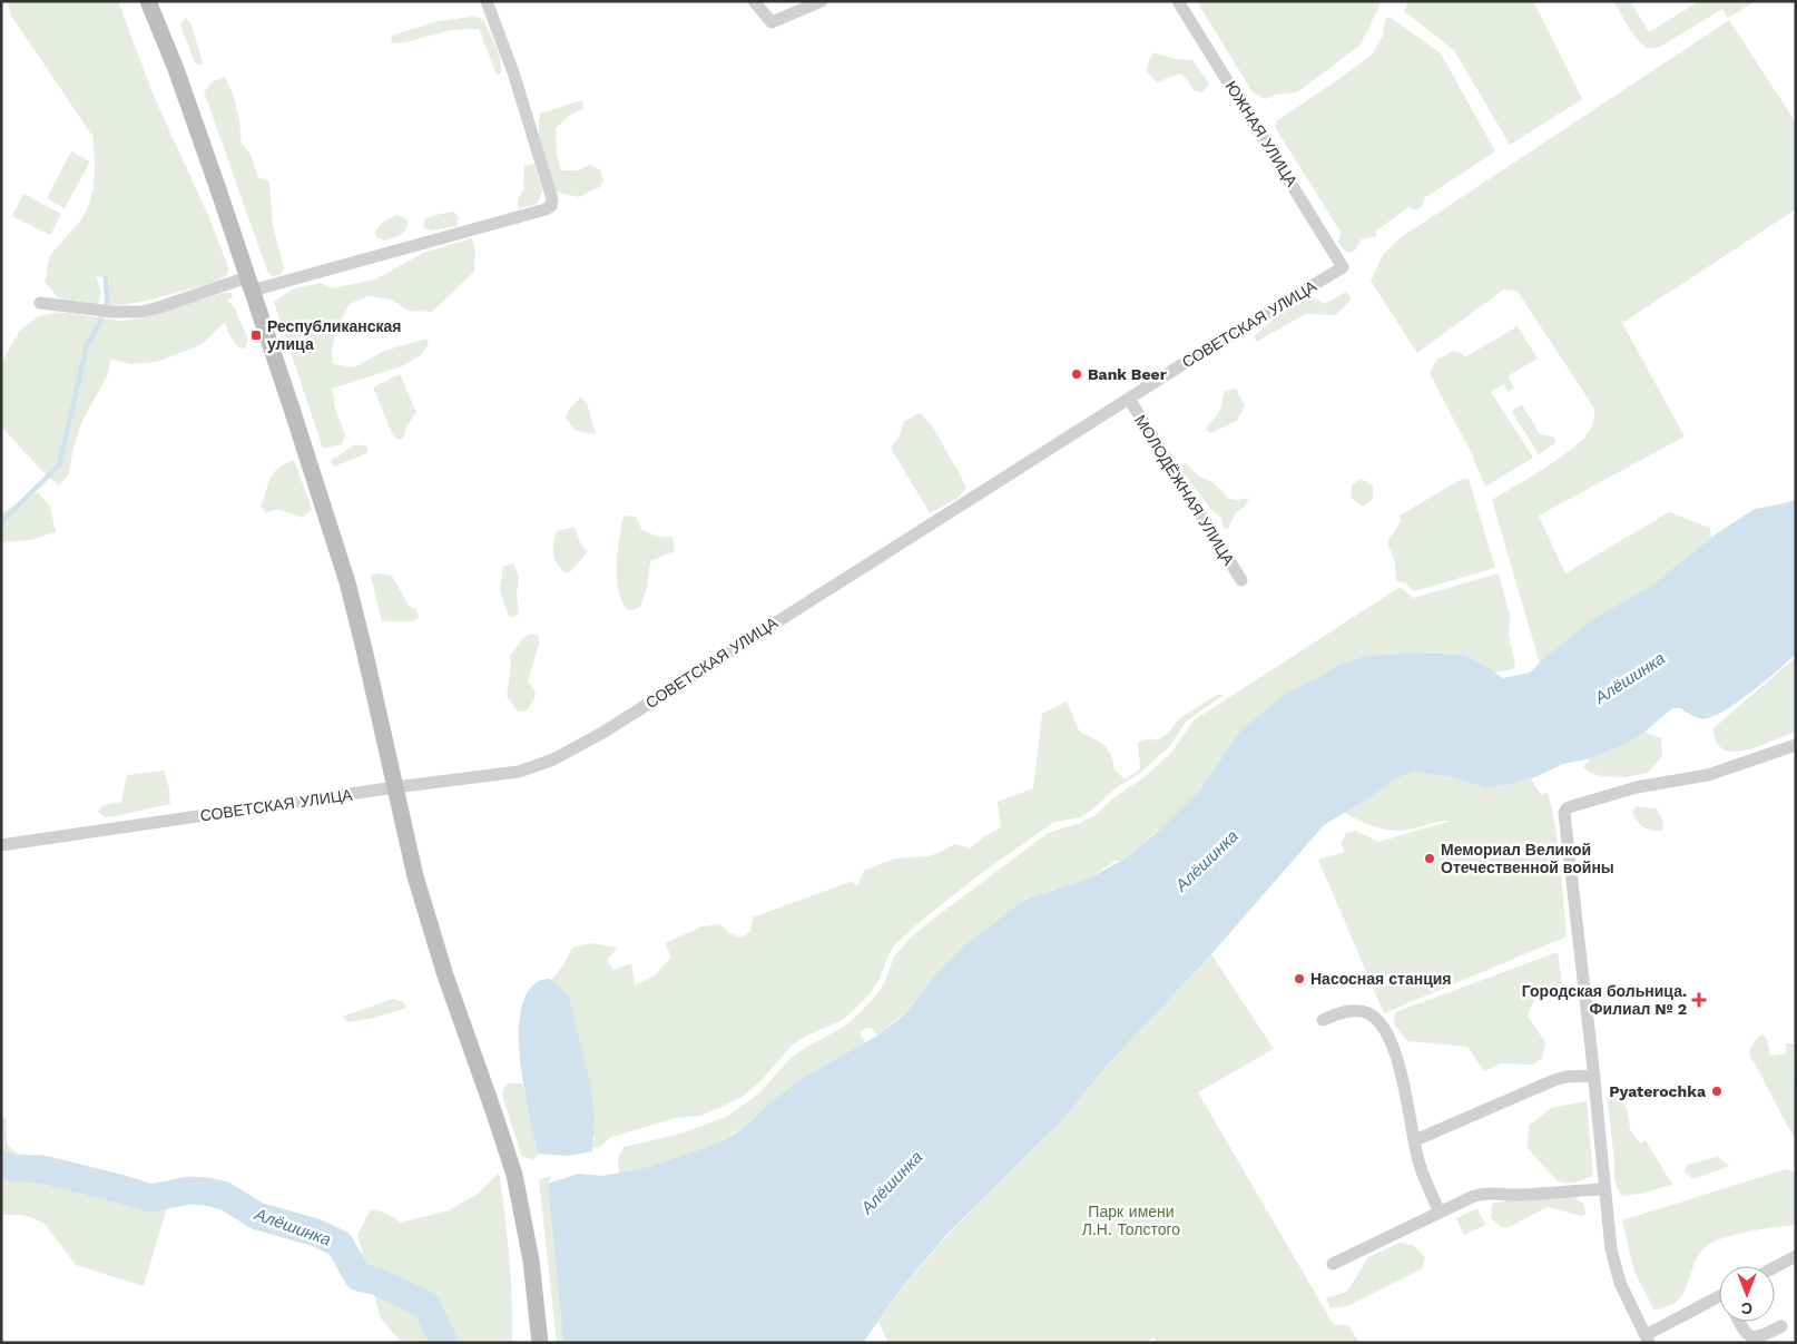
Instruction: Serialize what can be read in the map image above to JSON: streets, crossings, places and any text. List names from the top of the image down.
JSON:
{
  "streets": {
    "street": ["ЮЖНАЯ УЛИЦА", "СОВЕТСКАЯ УЛИЦА", "МОЛОДЁЖНАЯ УЛИЦА"]
  },
  "crossings": [
    ["ЮЖНАЯ УЛИЦА", "СОВЕТСКАЯ УЛИЦА"],
    ["СОВЕТСКАЯ УЛИЦА", "МОЛОДЁЖНАЯ УЛИЦА"]
  ],
  "water": ["Алёшинка"],
  "parks": ["Парк имени Л.Н. Толстого"],
  "places": {
    "transit": ["Республиканская улица"],
    "other": [
      "Bank Beer",
      "Мемориал Великой Отечественной войны",
      "Насосная станция",
      "Pyaterochka"
    ],
    "health": ["Городская больница. Филиал № 2"]
  },
  "north": "bottom"
}
